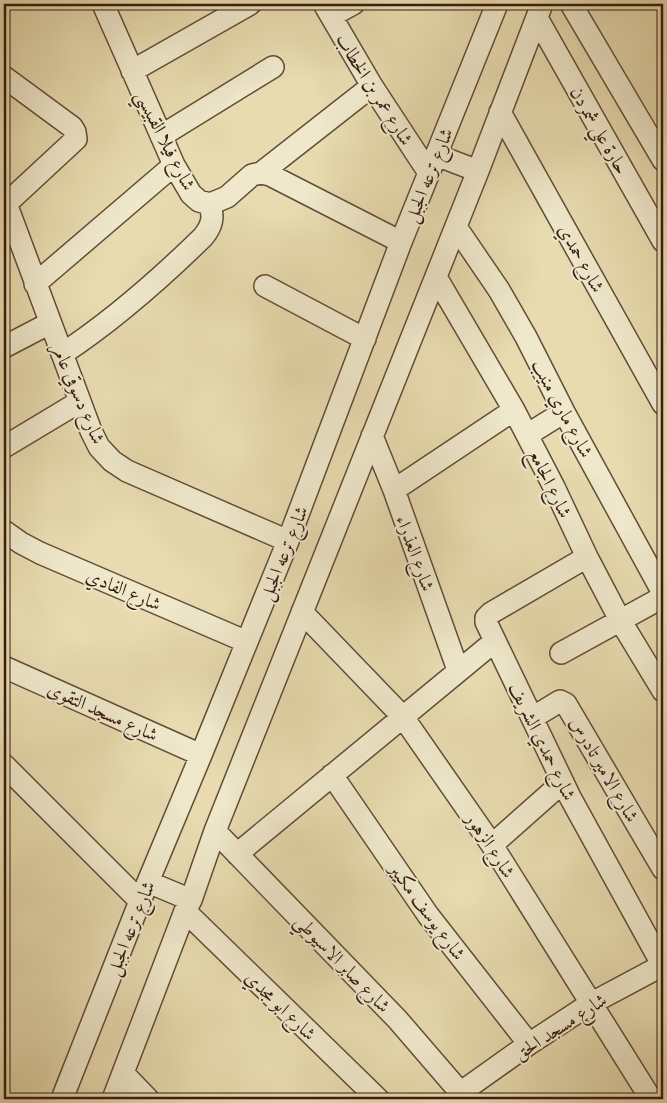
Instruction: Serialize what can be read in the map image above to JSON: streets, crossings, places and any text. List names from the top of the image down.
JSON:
{
  "streets": {
    "street": [
      "شارع عمر بن الخطاب",
      "حارة علي شمردن",
      "شارع فيلا القبيسي",
      "شارع ترعه الجبل",
      "شارع حمدي",
      "شارع دسوقي عامر",
      "شارع ماري منيب",
      "شارع الجامع",
      "شارع العذراء",
      "شارع الفادي",
      "شارع مسجد التقوى",
      "شارع حمدي الشريف",
      "شارع الامير تادرس",
      "شارع الزهور",
      "شارع يوسف مكيير",
      "شارع صابر الاسيوطي",
      "شارع ابو مجدي",
      "شارع مسجد الحق"
    ]
  },
  "crossings": [
    ["شارع عمر بن الخطاب", "شارع فيلا القبيسي"],
    ["شارع عمر بن الخطاب", "شارع ترعه الجبل"],
    ["حارة علي شمردن", "شارع ترعه الجبل"],
    ["شارع ترعه الجبل", "شارع حمدي"],
    ["شارع ترعه الجبل", "شارع دسوقي عامر"],
    ["شارع ترعه الجبل", "شارع ماري منيب"],
    ["شارع ترعه الجبل", "شارع الجامع"],
    ["شارع ترعه الجبل", "شارع العذراء"],
    ["شارع ترعه الجبل", "شارع الفادي"],
    ["شارع ترعه الجبل", "شارع مسجد التقوى"],
    ["شارع ترعه الجبل", "شارع الزهور"],
    ["شارع ترعه الجبل", "شارع صابر الاسيوطي"],
    ["شارع ترعه الجبل", "شارع ابو مجدي"],
    ["شارع الجامع", "شارع حمدي الشريف"],
    ["شارع حمدي الشريف", "شارع الامير تادرس"],
    ["شارع حمدي الشريف", "شارع مسجد الحق"],
    ["شارع الزهور", "شارع مسجد الحق"],
    ["شارع يوسف مكيير", "شارع مسجد الحق"],
    ["شارع صابر الاسيوطي", "شارع مسجد الحق"]
  ]
}
